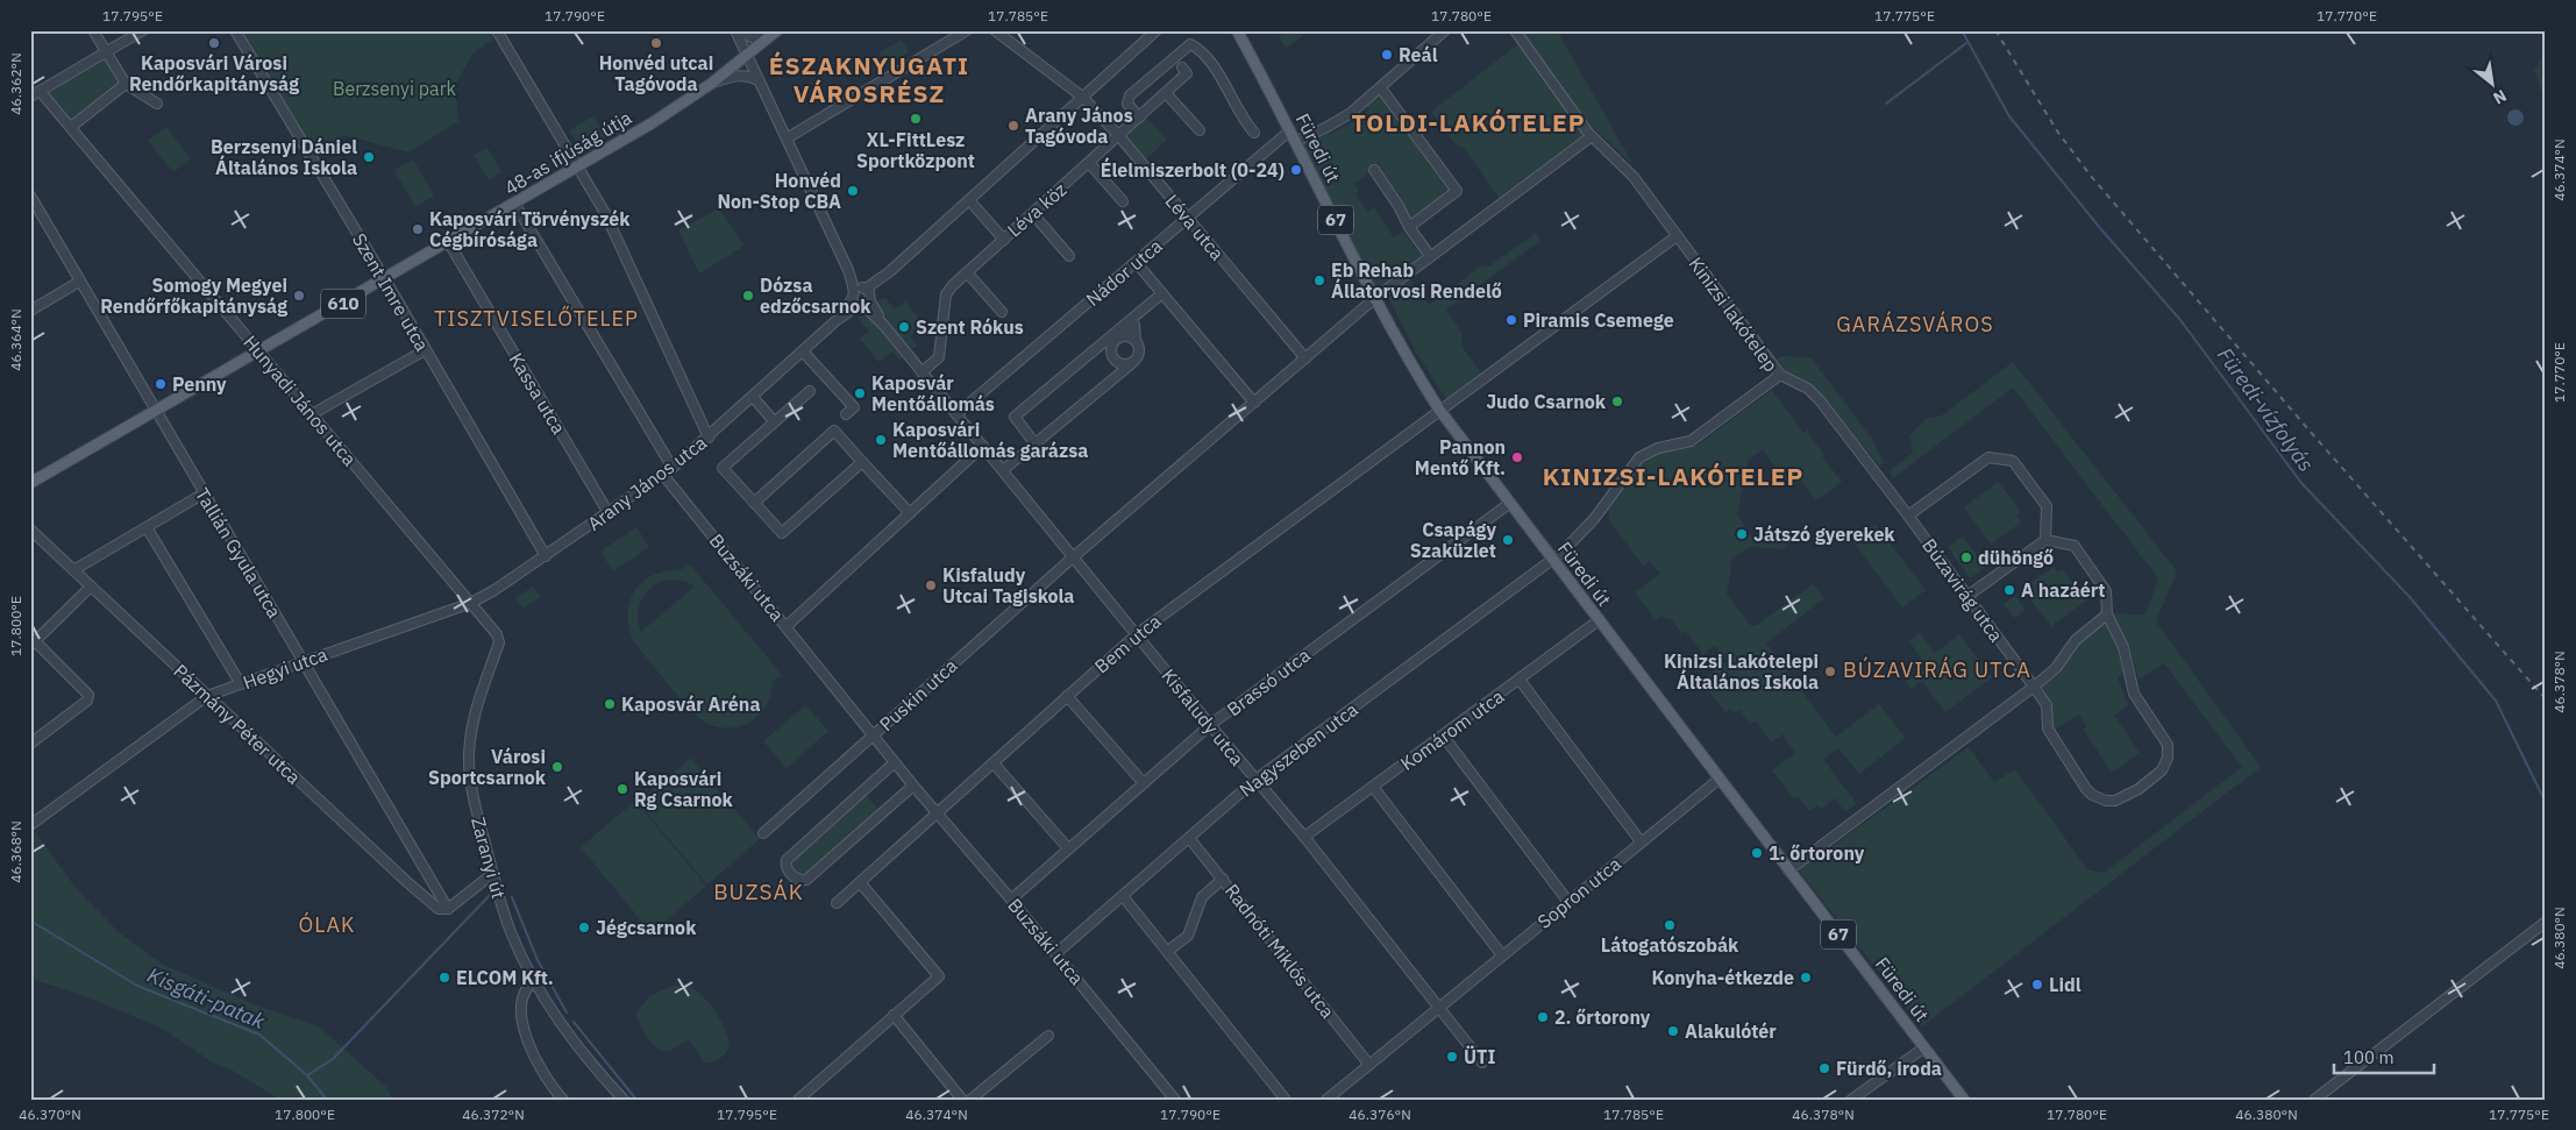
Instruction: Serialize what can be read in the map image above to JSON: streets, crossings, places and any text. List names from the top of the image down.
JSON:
{
  "streets": {
    "main road": [
      "Füredi út",
      "48-as ifjúság útja",
      "67",
      "610"
    ],
    "street": [
      "Léva köz",
      "Léva utca",
      "Nádor utca",
      "Szent Imre utca",
      "Kinizsi lakótelep",
      "Kassa utca",
      "Hunyadi János utca",
      "Arany János utca",
      "Tallián Gyula utca",
      "Buzsáki utca",
      "Búzavirág utca",
      "Bem utca",
      "Hegyi utca",
      "Brassó utca",
      "Puskin utca",
      "Kisfaludy utca",
      "Pázmány Péter utca",
      "Komárom utca",
      "Nagyszeben utca",
      "Zaranyi út",
      "Sopron utca",
      "Radnóti Miklós utca"
    ]
  },
  "crossings": [
    ["Füredi út", "Nádor utca"],
    ["Füredi út", "Kinizsi lakótelep"],
    ["Füredi út", "Bem utca"],
    ["Füredi út", "Brassó utca"],
    ["Füredi út", "Puskin utca"],
    ["Füredi út", "Komárom utca"],
    ["Füredi út", "Nagyszeben utca"],
    ["Füredi út", "Sopron utca"],
    ["48-as ifjúság útja", "Szent Imre utca"],
    ["48-as ifjúság útja", "610"],
    ["48-as ifjúság útja", "Kassa utca"],
    ["48-as ifjúság útja", "Hunyadi János utca"],
    ["48-as ifjúság útja", "Tallián Gyula utca"],
    ["48-as ifjúság útja", "Kisfaludy utca"],
    ["Léva köz", "Léva utca"],
    ["Léva köz", "Kisfaludy utca"],
    ["Léva utca", "Nádor utca"],
    ["Léva utca", "Arany János utca"],
    ["Léva utca", "Puskin utca"],
    ["Nádor utca", "Kisfaludy utca"],
    ["Szent Imre utca", "Arany János utca"],
    ["610", "Tallián Gyula utca"],
    ["Kinizsi lakótelep", "Búzavirág utca"],
    ["Kinizsi lakótelep", "Bem utca"],
    ["Kinizsi lakótelep", "Puskin utca"],
    ["Kinizsi lakótelep", "Nagyszeben utca"],
    ["Kassa utca", "Arany János utca"],
    ["Hunyadi János utca", "Arany János utca"],
    ["Hunyadi János utca", "Hegyi utca"],
    ["Hunyadi János utca", "Zaranyi út"],
    ["Arany János utca", "Buzsáki utca"],
    ["Arany János utca", "Hegyi utca"],
    ["Arany János utca", "Kisfaludy utca"],
    ["Arany János utca", "Zaranyi út"],
    ["Tallián Gyula utca", "Hegyi utca"],
    ["Tallián Gyula utca", "Pázmány Péter utca"],
    ["Buzsáki utca", "Bem utca"],
    ["Buzsáki utca", "Brassó utca"],
    ["Buzsáki utca", "Puskin utca"],
    ["Buzsáki utca", "Nagyszeben utca"],
    ["Bem utca", "Kisfaludy utca"],
    ["Hegyi utca", "Pázmány Péter utca"],
    ["Hegyi utca", "Zaranyi út"],
    ["Brassó utca", "Kisfaludy utca"],
    ["Puskin utca", "Kisfaludy utca"],
    ["Kisfaludy utca", "Komárom utca"],
    ["Kisfaludy utca", "Nagyszeben utca"],
    ["Kisfaludy utca", "Sopron utca"],
    ["Nagyszeben utca", "Radnóti Miklós utca"],
    ["Sopron utca", "Radnóti Miklós utca"]
  ],
  "districts": [
    "ÉSZAKNYUGATI VÁROSRÉSZ",
    "TOLDI-LAKÓTELEP",
    "TISZTVISELŐTELEP",
    "GARÁZSVÁROS",
    "KINIZSI-LAKÓTELEP",
    "BÚZAVIRÁG UTCA",
    "BUZSÁK",
    "ÓLAK"
  ],
  "water": ["Füredi-vízfolyás", "Kisgáti-patak"],
  "parks": ["Berzsenyi park"],
  "places": [
    "Kaposvári Városi Rendőrkapitányság",
    "Honvéd utcai Tagóvoda",
    "Reál",
    "XL-FittLesz Sportközpont",
    "Arany János Tagóvoda",
    "Berzsenyi Dániel Általános Iskola",
    "Élelmiszerbolt (0-24)",
    "Honvéd Non-Stop CBA",
    "Kaposvári Törvényszék Cégbírósága",
    "Eb Rehab Állatorvosi Rendelő",
    "Somogy Megyei Rendőrfőkapitányság",
    "Dózsa edzőcsarnok",
    "Piramis Csemege",
    "Szent Rókus",
    "Penny",
    "Kaposvár Mentőállomás",
    "Judo Csarnok",
    "Kaposvári Mentőállomás garázsa",
    "Pannon Mentő Kft.",
    "Játszó gyerekek",
    "Csapágy Szaküzlet",
    "dühöngő",
    "Kisfaludy Utcai Tagiskola",
    "A hazáért",
    "Kinizsi Lakótelepi Általános Iskola",
    "Kaposvár Aréna",
    "Városi Sportcsarnok",
    "Kaposvári Rg Csarnok",
    "1. őrtorony",
    "Látogatószobák",
    "Jégcsarnok",
    "ELCOM Kft.",
    "Konyha-étkezde",
    "Lidl",
    "2. őrtorony",
    "Alakulótér",
    "ÜTI",
    "Fürdő, iroda"
  ],
  "scale_bar": "100 m",
  "north": "bottom right",
  "coordinates": [
    "17.795°E",
    "17.790°E",
    "17.785°E",
    "17.780°E",
    "17.775°E",
    "17.770°E",
    "46.362°N",
    "46.374°N",
    "46.364°N",
    "17.800°E",
    "46.378°N",
    "46.368°N",
    "46.380°N",
    "46.370°N",
    "46.372°N",
    "46.376°N"
  ]
}
